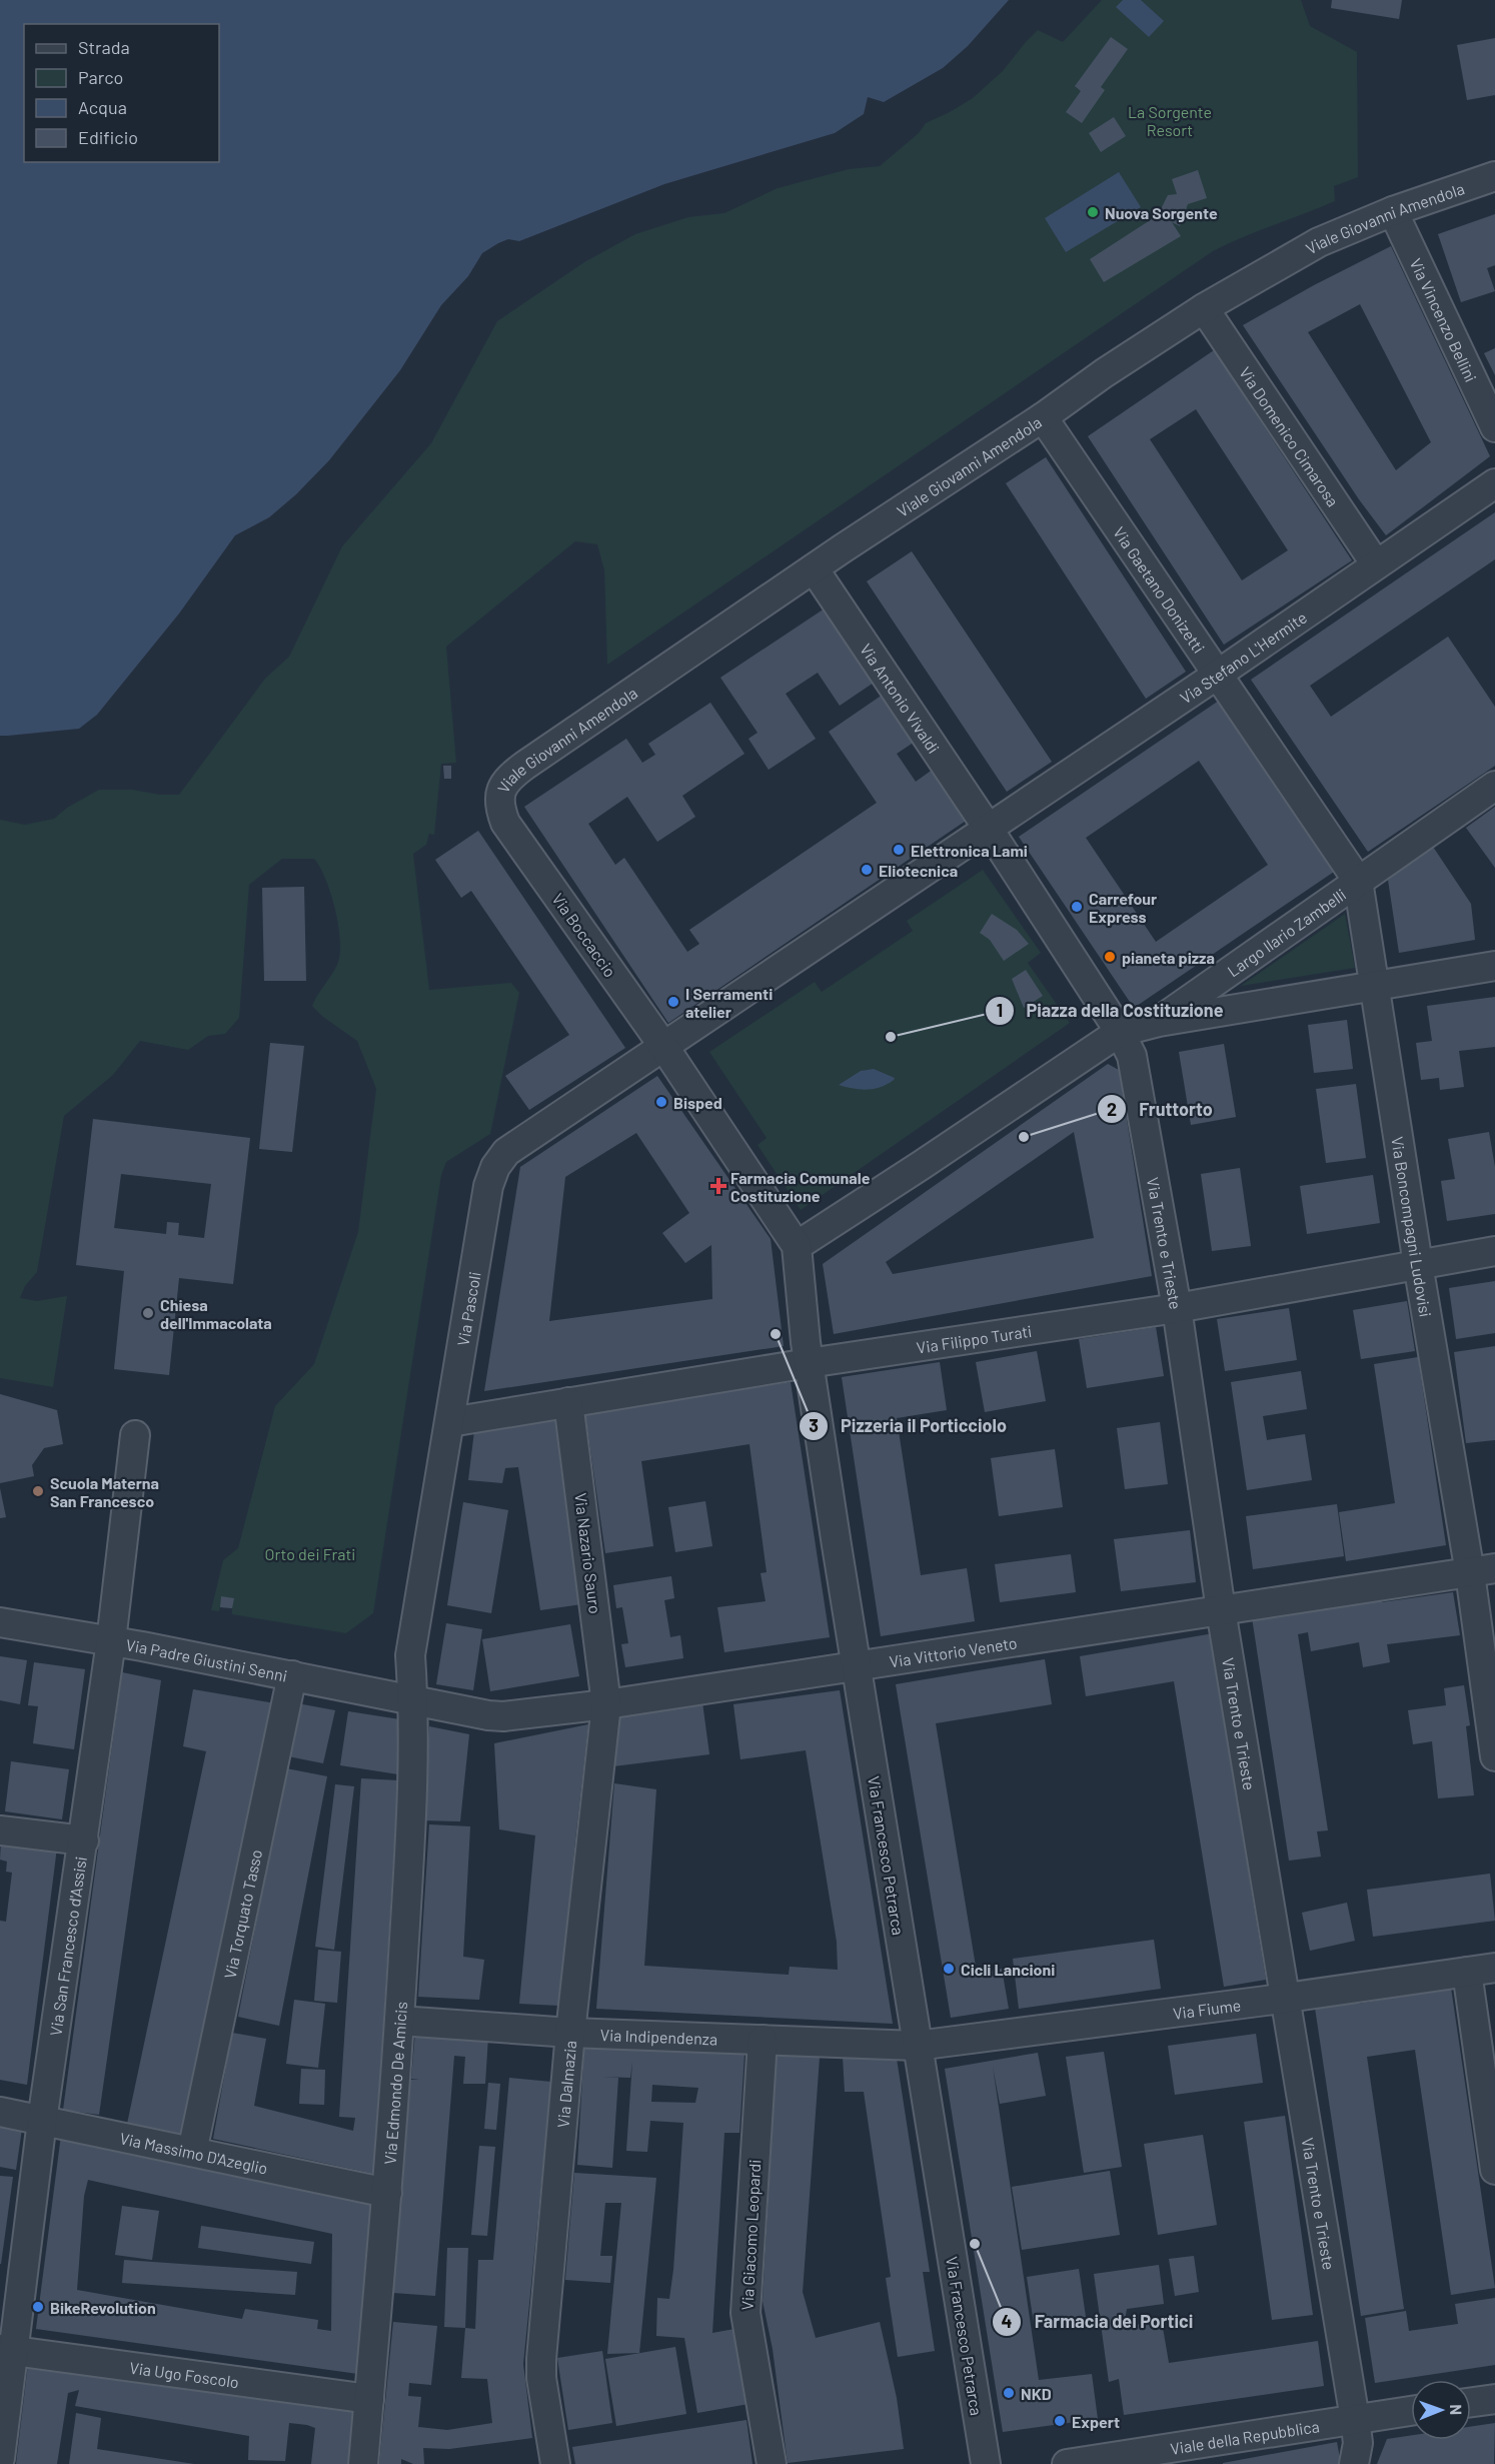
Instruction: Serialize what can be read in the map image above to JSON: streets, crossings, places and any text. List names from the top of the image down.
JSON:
{
  "streets": {
    "street": [
      "Viale Giovanni Amendola",
      "Via Vincenzo Bellini",
      "Via Domenico Cimarosa",
      "Via Gaetano Donizetti",
      "Via Stefano L'Hermite",
      "Via Antonio Vivaldi",
      "Largo Ilario Zambelli",
      "Via Boccaccio",
      "Via Boncompagni Ludovisi",
      "Via Trento e Trieste",
      "Via Pascoli",
      "Via Filippo Turati",
      "Via Nazario Sauro",
      "Via Vittorio Veneto",
      "Via Padre Giustini Senni",
      "Via Francesco Petrarca",
      "Via Torquato Tasso",
      "Via San Francesco d'Assisi",
      "Via Fiume",
      "Via Indipendenza",
      "Via Edmondo De Amicis",
      "Via Dalmazia",
      "Via Massimo D'Azeglio",
      "Via Giacomo Leopardi",
      "Via Ugo Foscolo",
      "Viale della Repubblica"
    ]
  },
  "crossings": [
    ["Viale Giovanni Amendola", "Via Vincenzo Bellini"],
    ["Viale Giovanni Amendola", "Via Domenico Cimarosa"],
    ["Viale Giovanni Amendola", "Via Gaetano Donizetti"],
    ["Viale Giovanni Amendola", "Via Antonio Vivaldi"],
    ["Viale Giovanni Amendola", "Via Boccaccio"],
    ["Via Domenico Cimarosa", "Via Stefano L'Hermite"],
    ["Via Gaetano Donizetti", "Via Stefano L'Hermite"],
    ["Via Gaetano Donizetti", "Largo Ilario Zambelli"],
    ["Via Gaetano Donizetti", "Via Boncompagni Ludovisi"],
    ["Via Stefano L'Hermite", "Via Antonio Vivaldi"],
    ["Via Stefano L'Hermite", "Via Boccaccio"],
    ["Via Stefano L'Hermite", "Via Pascoli"],
    ["Via Antonio Vivaldi", "Via Trento e Trieste"],
    ["Largo Ilario Zambelli", "Via Boncompagni Ludovisi"],
    ["Via Boccaccio", "Via Pascoli"],
    ["Via Boccaccio", "Via Francesco Petrarca"],
    ["Via Boncompagni Ludovisi", "Via Filippo Turati"],
    ["Via Boncompagni Ludovisi", "Via Vittorio Veneto"],
    ["Via Trento e Trieste", "Via Filippo Turati"],
    ["Via Trento e Trieste", "Via Vittorio Veneto"],
    ["Via Trento e Trieste", "Via Fiume"],
    ["Via Trento e Trieste", "Viale della Repubblica"],
    ["Via Pascoli", "Via Filippo Turati"],
    ["Via Pascoli", "Via Vittorio Veneto"],
    ["Via Pascoli", "Via Padre Giustini Senni"],
    ["Via Pascoli", "Via Edmondo De Amicis"],
    ["Via Filippo Turati", "Via Nazario Sauro"],
    ["Via Filippo Turati", "Via Francesco Petrarca"],
    ["Via Nazario Sauro", "Via Vittorio Veneto"],
    ["Via Nazario Sauro", "Via Dalmazia"],
    ["Via Vittorio Veneto", "Via Padre Giustini Senni"],
    ["Via Vittorio Veneto", "Via Francesco Petrarca"],
    ["Via Vittorio Veneto", "Via Edmondo De Amicis"],
    ["Via Vittorio Veneto", "Via Dalmazia"],
    ["Via Padre Giustini Senni", "Via Torquato Tasso"],
    ["Via Padre Giustini Senni", "Via San Francesco d'Assisi"],
    ["Via Padre Giustini Senni", "Via Edmondo De Amicis"],
    ["Via Francesco Petrarca", "Via Fiume"],
    ["Via Francesco Petrarca", "Via Indipendenza"],
    ["Via Torquato Tasso", "Via Massimo D'Azeglio"],
    ["Via San Francesco d'Assisi", "Via Massimo D'Azeglio"],
    ["Via San Francesco d'Assisi", "Via Ugo Foscolo"],
    ["Via Fiume", "Via Indipendenza"],
    ["Via Indipendenza", "Via Edmondo De Amicis"],
    ["Via Indipendenza", "Via Dalmazia"],
    ["Via Indipendenza", "Via Giacomo Leopardi"],
    ["Via Edmondo De Amicis", "Via Massimo D'Azeglio"],
    ["Via Edmondo De Amicis", "Via Ugo Foscolo"]
  ],
  "parks": ["La Sorgente Resort", "Orto dei Frati"],
  "places": {
    "other": [
      "Nuova Sorgente",
      "Elettronica Lami",
      "Eliotecnica",
      "Carrefour Express",
      "pianeta pizza",
      "I Serramenti atelier",
      "Piazza della Costituzione",
      "Bisped",
      "Fruttorto",
      "Chiesa dell'Immacolata",
      "Pizzeria il Porticciolo",
      "Scuola Materna San Francesco",
      "Cicli Lancioni",
      "Farmacia dei Portici",
      "BikeRevolution",
      "NKD",
      "Expert"
    ],
    "health": ["Farmacia Comunale Costituzione"]
  },
  "legend": [
    "Strada",
    "Parco",
    "Acqua",
    "Edificio"
  ],
  "north": "right"
}
